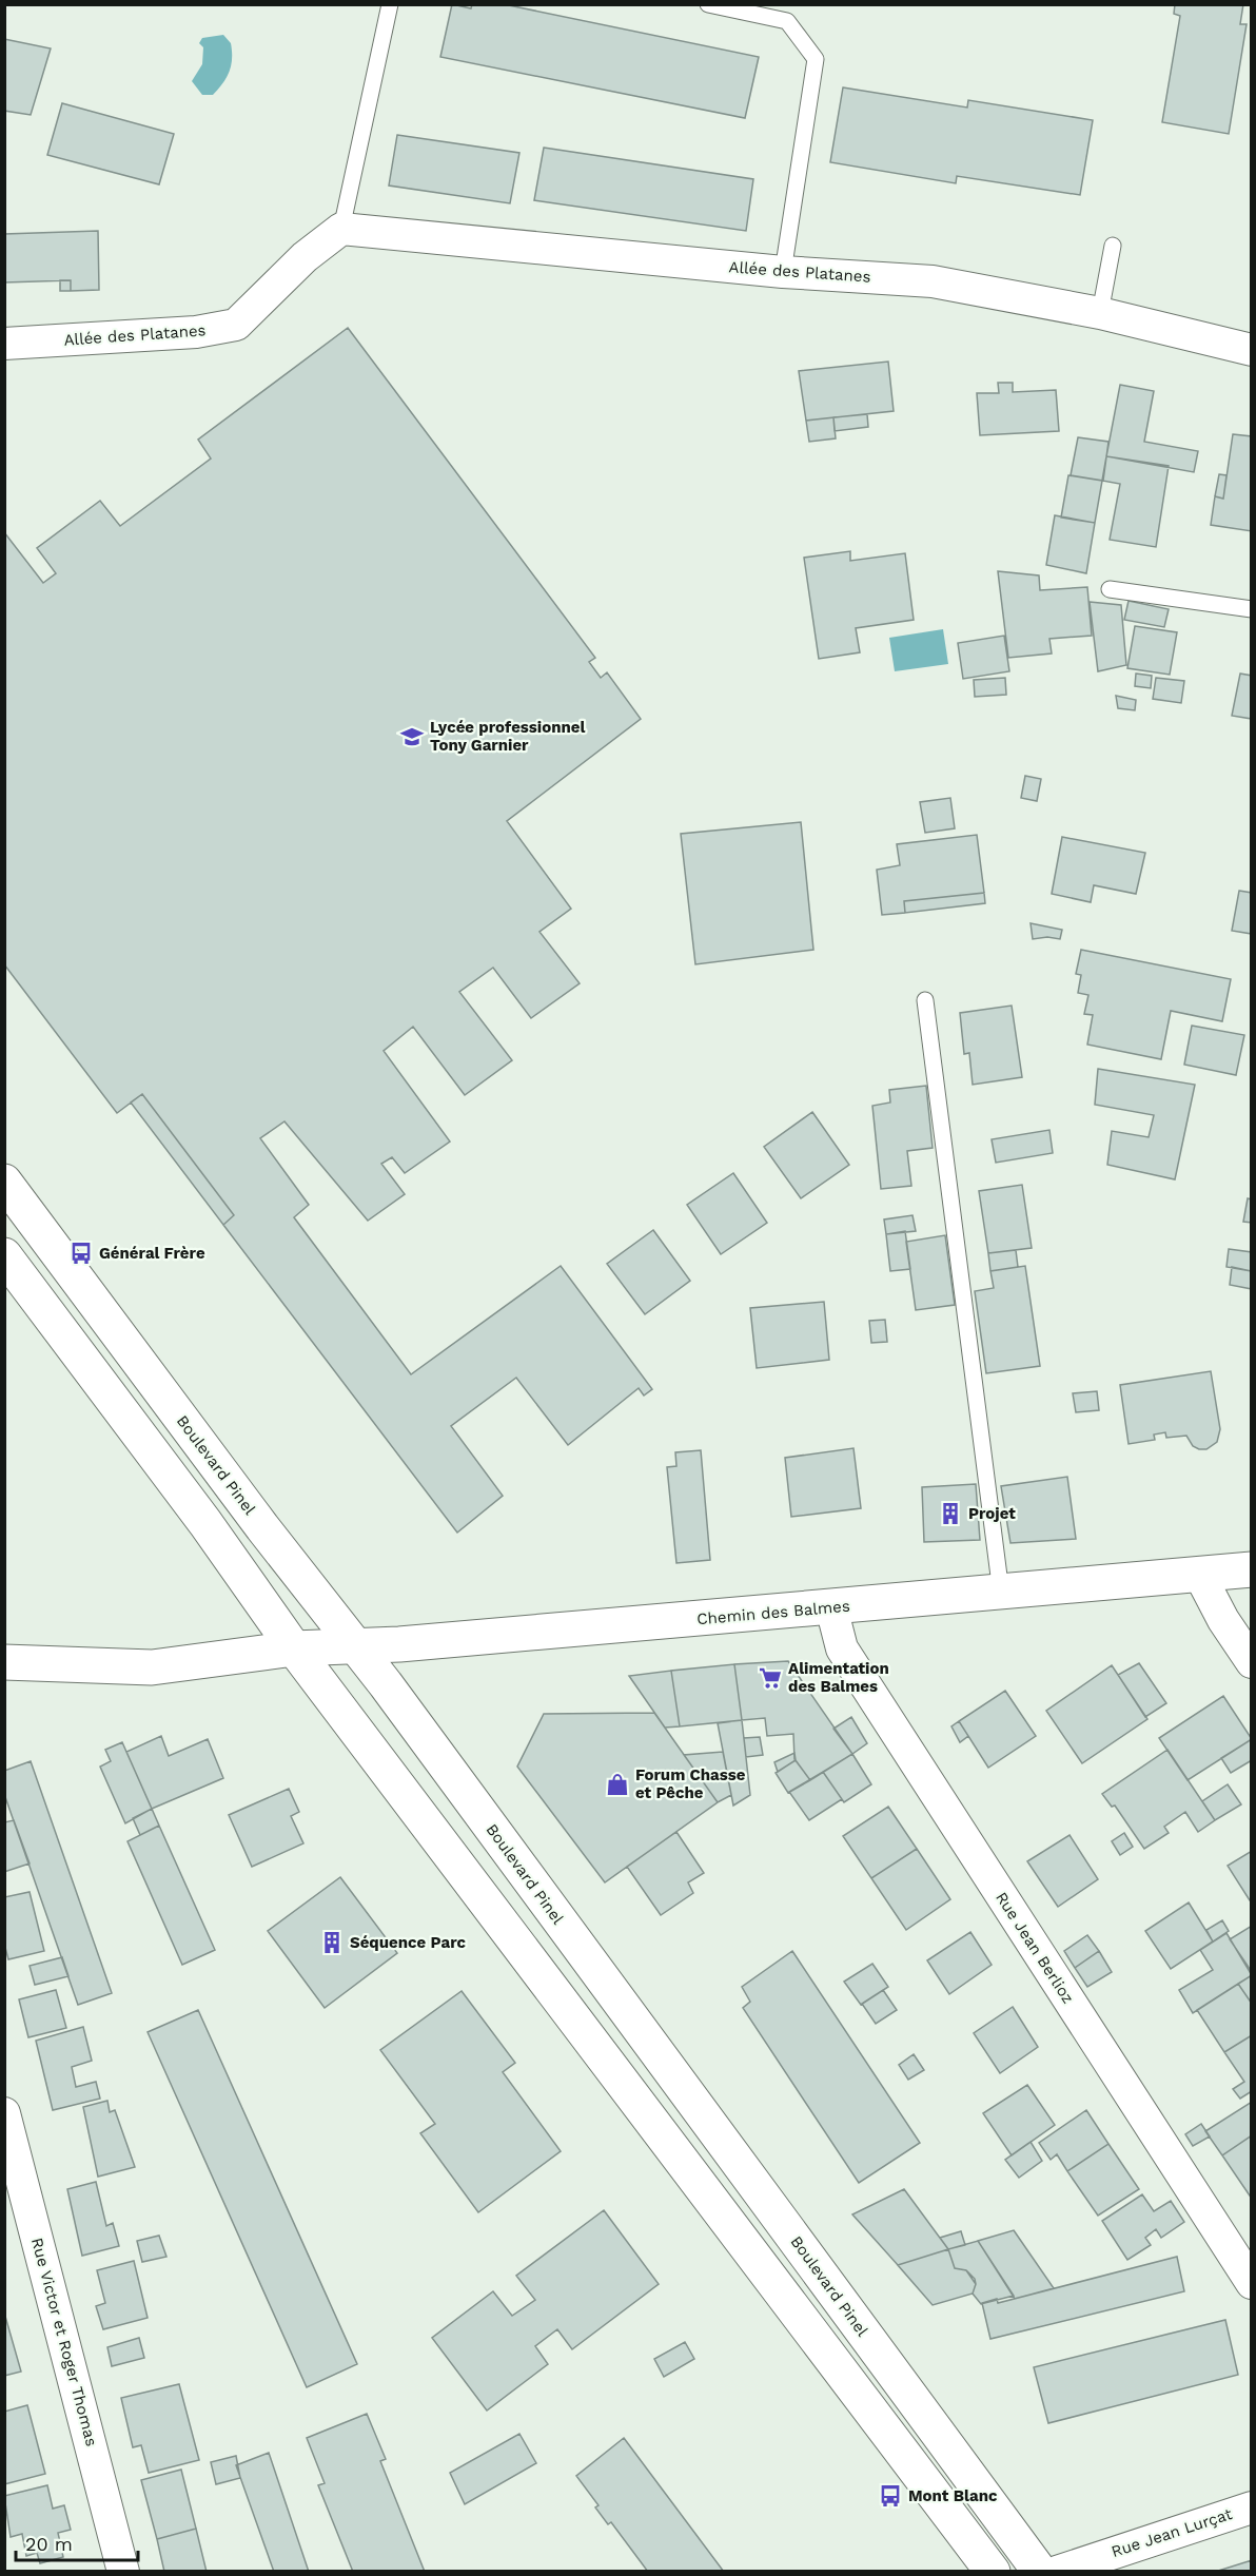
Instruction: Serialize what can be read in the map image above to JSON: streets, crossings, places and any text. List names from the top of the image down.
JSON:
{
  "streets": {
    "main road": ["Boulevard Pinel", "Chemin des Balmes"],
    "street": [
      "Allée des Platanes",
      "Rue Jean Berlioz",
      "Rue Victor et Roger Thomas",
      "Rue Jean Lurçat"
    ]
  },
  "crossings": [
    ["Boulevard Pinel", "Chemin des Balmes"],
    ["Chemin des Balmes", "Rue Jean Berlioz"]
  ],
  "places": {
    "school or university": ["Lycée professionnel Tony Garnier"],
    "bus stop": ["Général Frère", "Mont Blanc"],
    "building": ["Projet", "Séquence Parc"],
    "supermarket": ["Alimentation des Balmes"],
    "shop": ["Forum Chasse et Pêche"]
  },
  "scale_bar": "20 m"
}
